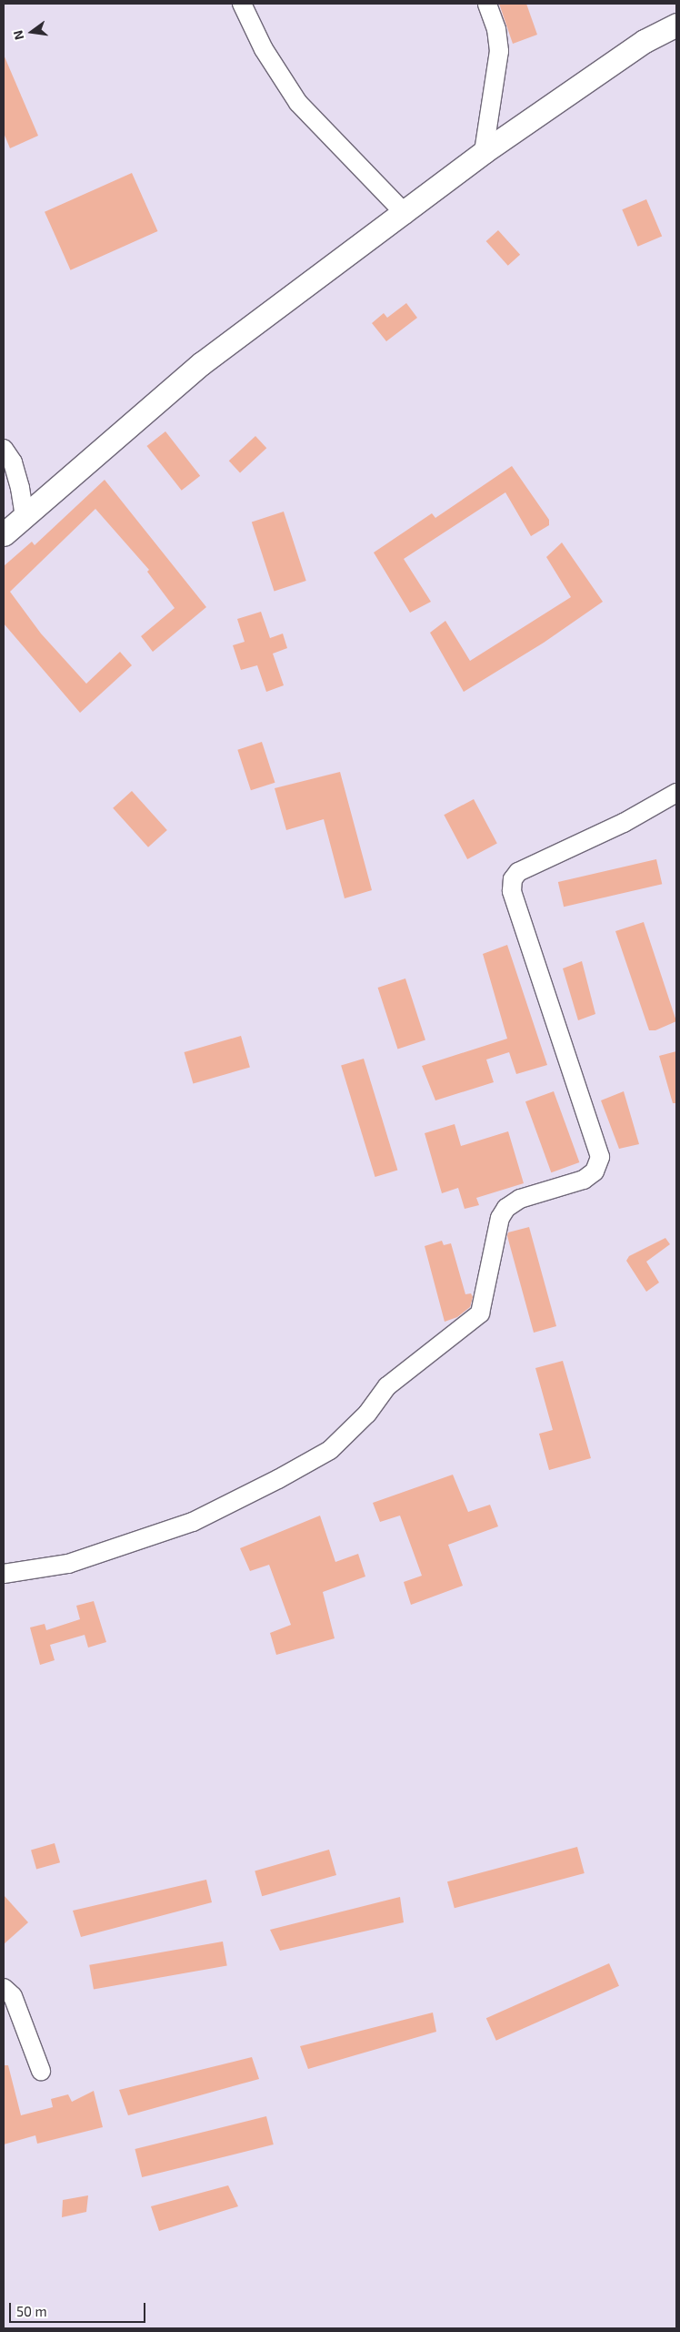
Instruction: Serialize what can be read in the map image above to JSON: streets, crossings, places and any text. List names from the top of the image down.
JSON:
{
  "scale_bar": "50 m",
  "north": "left"
}
